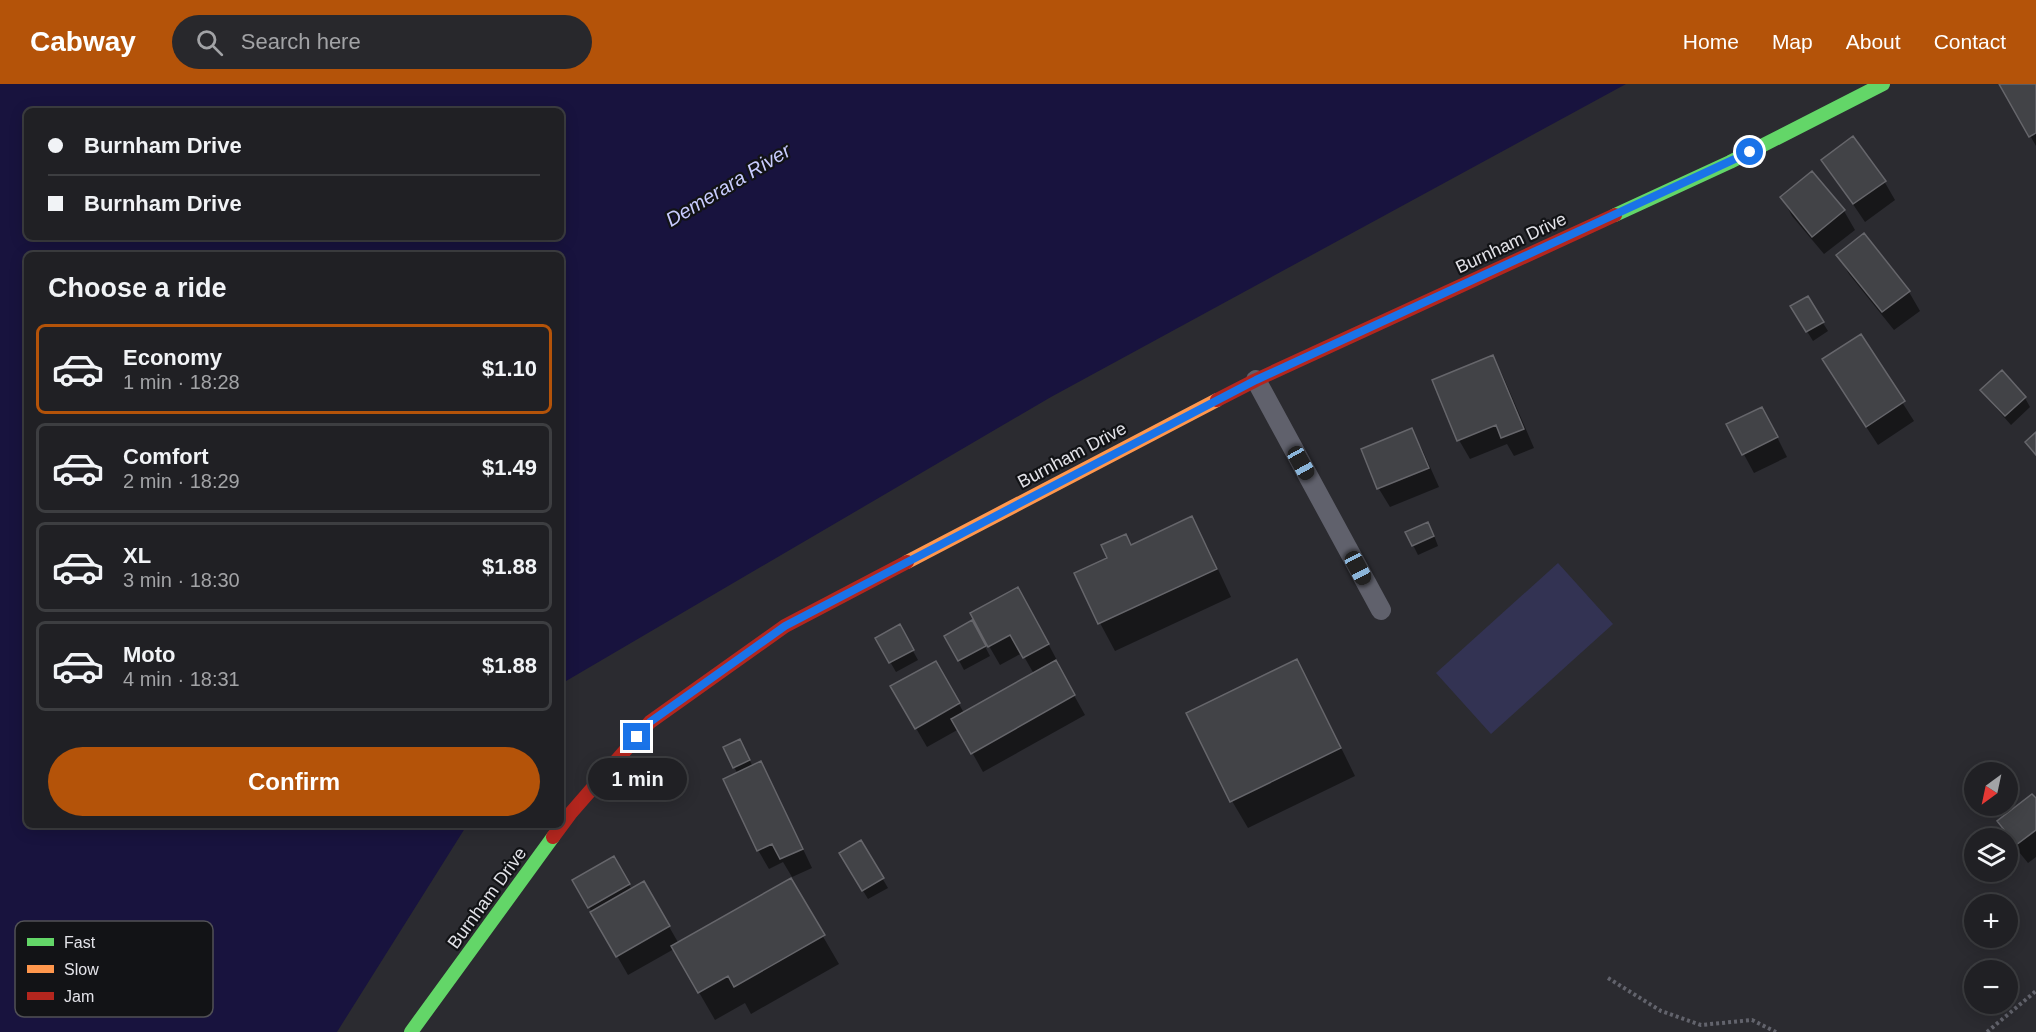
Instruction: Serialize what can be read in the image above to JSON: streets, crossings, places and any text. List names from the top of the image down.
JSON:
{
  "streets": {
    "street": ["Burnham Drive"]
  },
  "water": ["Demerara River"],
  "legend": ["Fast", "Slow", "Jam"],
  "north": "bottom left",
  "page": {
    "header": "Cabway",
    "search": "Search here",
    "nav": [
      "Home",
      "Map",
      "About",
      "Contact"
    ],
    "banner": ["Burnham Drive", "Burnham Drive"],
    "heading": "Choose a ride",
    "list": [
      {
        "name": "Economy",
        "note": "1 min · 18:28",
        "value": "$1.10"
      },
      {
        "name": "Comfort",
        "note": "2 min · 18:29",
        "value": "$1.49"
      },
      {
        "name": "XL",
        "note": "3 min · 18:30",
        "value": "$1.88"
      },
      {
        "name": "Moto",
        "note": "4 min · 18:31",
        "value": "$1.88"
      }
    ],
    "buttons": "Confirm",
    "bubble": "1 min",
    "map_buttons": ["+", "−"]
  }
}
